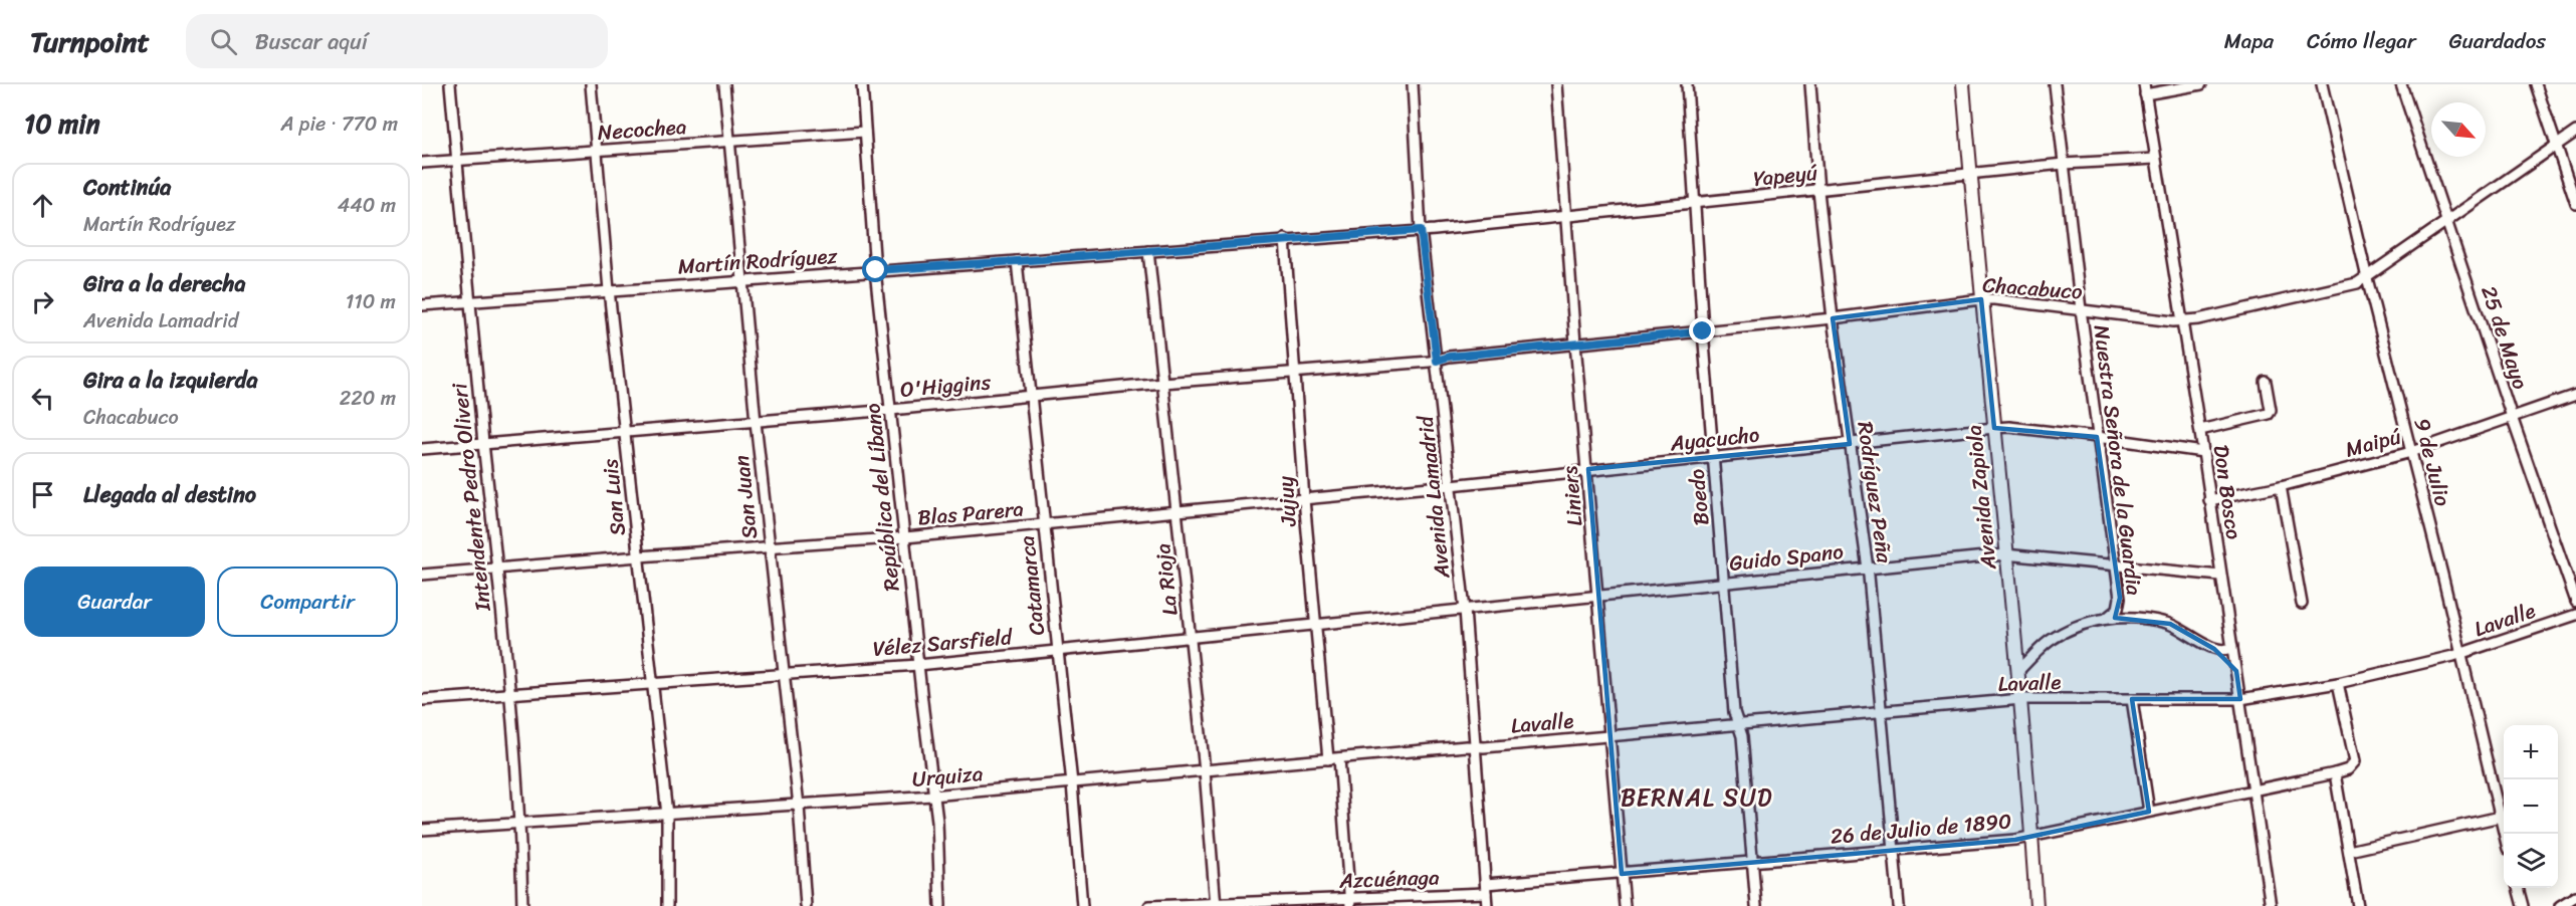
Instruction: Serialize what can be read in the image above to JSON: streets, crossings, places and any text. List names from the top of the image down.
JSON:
{
  "streets": {
    "main road": ["Avenida Zapiola"],
    "street": [
      "Necochea",
      "Yapeyú",
      "Martín Rodríguez",
      "Chacabuco",
      "25 de Mayo",
      "O'Higgins",
      "Ayacucho",
      "Maipú",
      "Nuestra Señora de la Guardia",
      "9 de Julio",
      "Rodríguez Peña",
      "Don Bosco",
      "Liniers",
      "Intendente Pedro Oliveri",
      "San Luis",
      "San Juan",
      "República del Líbano",
      "Avenida Lamadrid",
      "Boedo",
      "Jujuy",
      "Blas Parera",
      "Guido Spano",
      "La Rioja",
      "Catamarca",
      "Lavalle",
      "Vélez Sarsfield",
      "Urquiza",
      "26 de Julio de 1890",
      "Azcuénaga"
    ]
  },
  "crossings": [
    ["Necochea", "Intendente Pedro Oliveri"],
    ["Necochea", "San Luis"],
    ["Necochea", "San Juan"],
    ["Necochea", "República del Líbano"],
    ["Yapeyú", "Martín Rodríguez"],
    ["Yapeyú", "Nuestra Señora de la Guardia"],
    ["Yapeyú", "Rodríguez Peña"],
    ["Yapeyú", "Don Bosco"],
    ["Yapeyú", "Liniers"],
    ["Yapeyú", "Avenida Lamadrid"],
    ["Yapeyú", "Boedo"],
    ["Yapeyú", "Avenida Zapiola"],
    ["Martín Rodríguez", "Intendente Pedro Oliveri"],
    ["Martín Rodríguez", "San Luis"],
    ["Martín Rodríguez", "San Juan"],
    ["Martín Rodríguez", "República del Líbano"],
    ["Martín Rodríguez", "Avenida Lamadrid"],
    ["Martín Rodríguez", "Jujuy"],
    ["Martín Rodríguez", "La Rioja"],
    ["Martín Rodríguez", "Catamarca"],
    ["Chacabuco", "25 de Mayo"],
    ["Chacabuco", "O'Higgins"],
    ["Chacabuco", "Nuestra Señora de la Guardia"],
    ["Chacabuco", "9 de Julio"],
    ["Chacabuco", "Rodríguez Peña"],
    ["Chacabuco", "Don Bosco"],
    ["Chacabuco", "Liniers"],
    ["Chacabuco", "Avenida Lamadrid"],
    ["Chacabuco", "Boedo"],
    ["Chacabuco", "Avenida Zapiola"],
    ["25 de Mayo", "Maipú"],
    ["O'Higgins", "Intendente Pedro Oliveri"],
    ["O'Higgins", "San Luis"],
    ["O'Higgins", "San Juan"],
    ["O'Higgins", "República del Líbano"],
    ["O'Higgins", "Avenida Lamadrid"],
    ["O'Higgins", "Jujuy"],
    ["O'Higgins", "La Rioja"],
    ["O'Higgins", "Catamarca"],
    ["Ayacucho", "Rodríguez Peña"],
    ["Ayacucho", "Liniers"],
    ["Ayacucho", "Avenida Lamadrid"],
    ["Ayacucho", "Boedo"],
    ["Ayacucho", "Avenida Zapiola"],
    ["Ayacucho", "Blas Parera"],
    ["Maipú", "9 de Julio"],
    ["Maipú", "Don Bosco"],
    ["Nuestra Señora de la Guardia", "Guido Spano"],
    ["9 de Julio", "Lavalle"],
    ["Rodríguez Peña", "Guido Spano"],
    ["Rodríguez Peña", "Lavalle"],
    ["Rodríguez Peña", "26 de Julio de 1890"],
    ["Don Bosco", "Guido Spano"],
    ["Don Bosco", "Lavalle"],
    ["Don Bosco", "26 de Julio de 1890"],
    ["Liniers", "Guido Spano"],
    ["Liniers", "Lavalle"],
    ["Liniers", "26 de Julio de 1890"],
    ["Intendente Pedro Oliveri", "Blas Parera"],
    ["Intendente Pedro Oliveri", "Vélez Sarsfield"],
    ["Intendente Pedro Oliveri", "Urquiza"],
    ["San Luis", "Blas Parera"],
    ["San Luis", "Vélez Sarsfield"],
    ["San Luis", "Urquiza"],
    ["San Juan", "Blas Parera"],
    ["San Juan", "Vélez Sarsfield"],
    ["San Juan", "Urquiza"],
    ["República del Líbano", "Blas Parera"],
    ["República del Líbano", "Vélez Sarsfield"],
    ["República del Líbano", "Urquiza"],
    ["Avenida Lamadrid", "Blas Parera"],
    ["Avenida Lamadrid", "Guido Spano"],
    ["Avenida Lamadrid", "Lavalle"],
    ["Avenida Lamadrid", "Vélez Sarsfield"],
    ["Avenida Lamadrid", "Urquiza"],
    ["Avenida Lamadrid", "26 de Julio de 1890"],
    ["Avenida Lamadrid", "Azcuénaga"],
    ["Boedo", "Guido Spano"],
    ["Boedo", "Lavalle"],
    ["Boedo", "26 de Julio de 1890"],
    ["Avenida Zapiola", "Guido Spano"],
    ["Avenida Zapiola", "Lavalle"],
    ["Avenida Zapiola", "26 de Julio de 1890"],
    ["Jujuy", "Blas Parera"],
    ["Jujuy", "Vélez Sarsfield"],
    ["Jujuy", "Urquiza"],
    ["Blas Parera", "La Rioja"],
    ["Blas Parera", "Catamarca"],
    ["Guido Spano", "Vélez Sarsfield"],
    ["La Rioja", "Vélez Sarsfield"],
    ["La Rioja", "Urquiza"],
    ["La Rioja", "Azcuénaga"],
    ["Catamarca", "Vélez Sarsfield"],
    ["Catamarca", "Urquiza"],
    ["Lavalle", "Urquiza"],
    ["Lavalle", "26 de Julio de 1890"],
    ["26 de Julio de 1890", "Azcuénaga"]
  ],
  "districts": ["BERNAL SUD"],
  "north": "bottom right",
  "page": {
    "header": "Turnpoint",
    "search": "Buscar aquí",
    "nav": ["Mapa", "Cómo llegar", "Guardados"],
    "heading": ["10 min", "A pie · 770 m"],
    "list": [
      ["Continúa", "Martín Rodríguez", "440 m"],
      ["Gira a la derecha", "Avenida Lamadrid", "110 m"],
      ["Gira a la izquierda", "Chacabuco", "220 m"],
      "Llegada al destino"
    ],
    "buttons": ["Guardar", "Compartir"],
    "map_buttons": ["+", "−"]
  }
}
